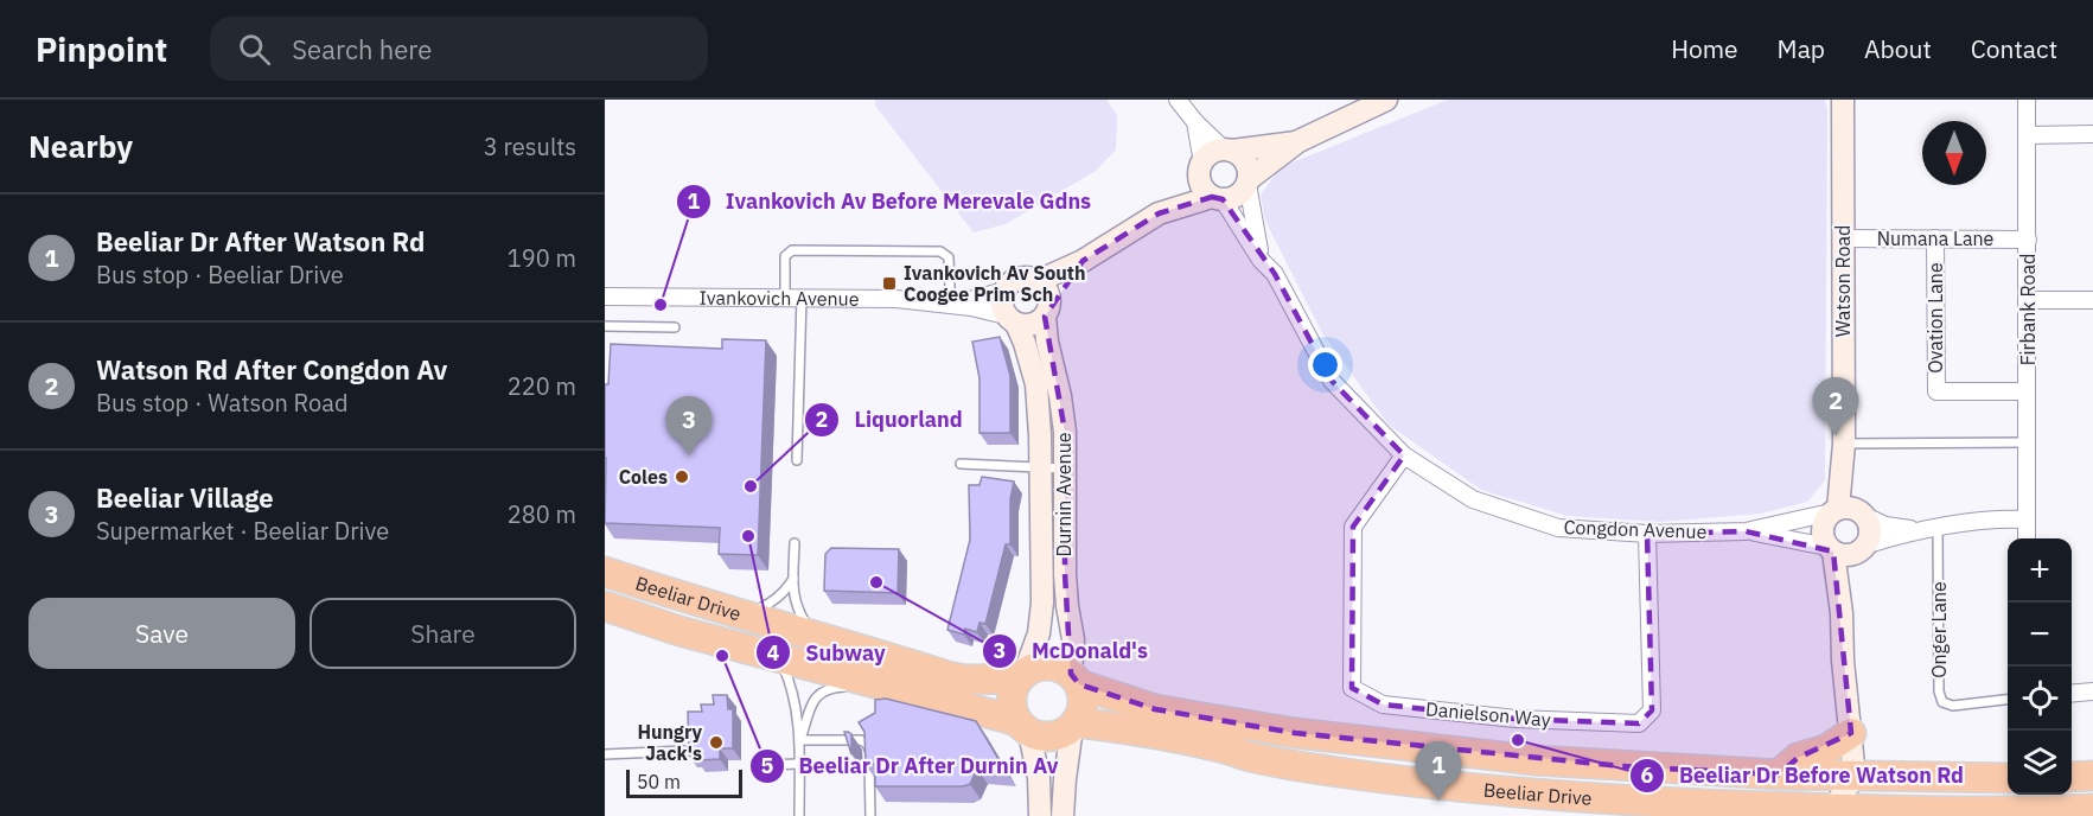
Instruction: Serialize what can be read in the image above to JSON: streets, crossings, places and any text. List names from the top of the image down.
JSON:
{
  "streets": {
    "highway": ["Beeliar Drive"],
    "street": [
      "Numana Lane",
      "Watson Road",
      "Ivankovich Avenue",
      "Firbank Road",
      "Ovation Lane",
      "Durnin Avenue",
      "Congdon Avenue",
      "Danielson Way"
    ],
    "lane": ["Onger Lane"]
  },
  "crossings": [
    ["Numana Lane", "Watson Road"],
    ["Numana Lane", "Firbank Road"],
    ["Numana Lane", "Ovation Lane"],
    ["Watson Road", "Congdon Avenue"],
    ["Ivankovich Avenue", "Durnin Avenue"],
    ["Firbank Road", "Ovation Lane"],
    ["Durnin Avenue", "Beeliar Drive"],
    ["Congdon Avenue", "Danielson Way"]
  ],
  "places": {
    "transit": ["Ivankovich Av South Coogee Prim Sch"],
    "other": [
      "Ivankovich Av Before Merevale Gdns",
      "Coles",
      "Liquorland",
      "Subway",
      "McDonald's",
      "Beeliar Dr After Durnin Av",
      "Beeliar Dr Before Watson Rd",
      "Hungry Jack's"
    ]
  },
  "scale_bar": "50 m",
  "north": "bottom",
  "page": {
    "header": "Pinpoint",
    "search": "Search here",
    "nav": [
      "Home",
      "Map",
      "About",
      "Contact"
    ],
    "heading": ["Nearby", "3 results"],
    "list": [
      {
        "mark": "1",
        "name": "Beeliar Dr After Watson Rd",
        "note": "Bus stop · Beeliar Drive",
        "value": "190 m"
      },
      {
        "mark": "2",
        "name": "Watson Rd After Congdon Av",
        "note": "Bus stop · Watson Road",
        "value": "220 m"
      },
      {
        "mark": "3",
        "name": "Beeliar Village",
        "note": "Supermarket · Beeliar Drive",
        "value": "280 m"
      }
    ],
    "pins": ["2", "3", "1"],
    "map_buttons": ["+", "−"],
    "buttons": ["Save", "Share"],
    "scale": "50 m"
  }
}
